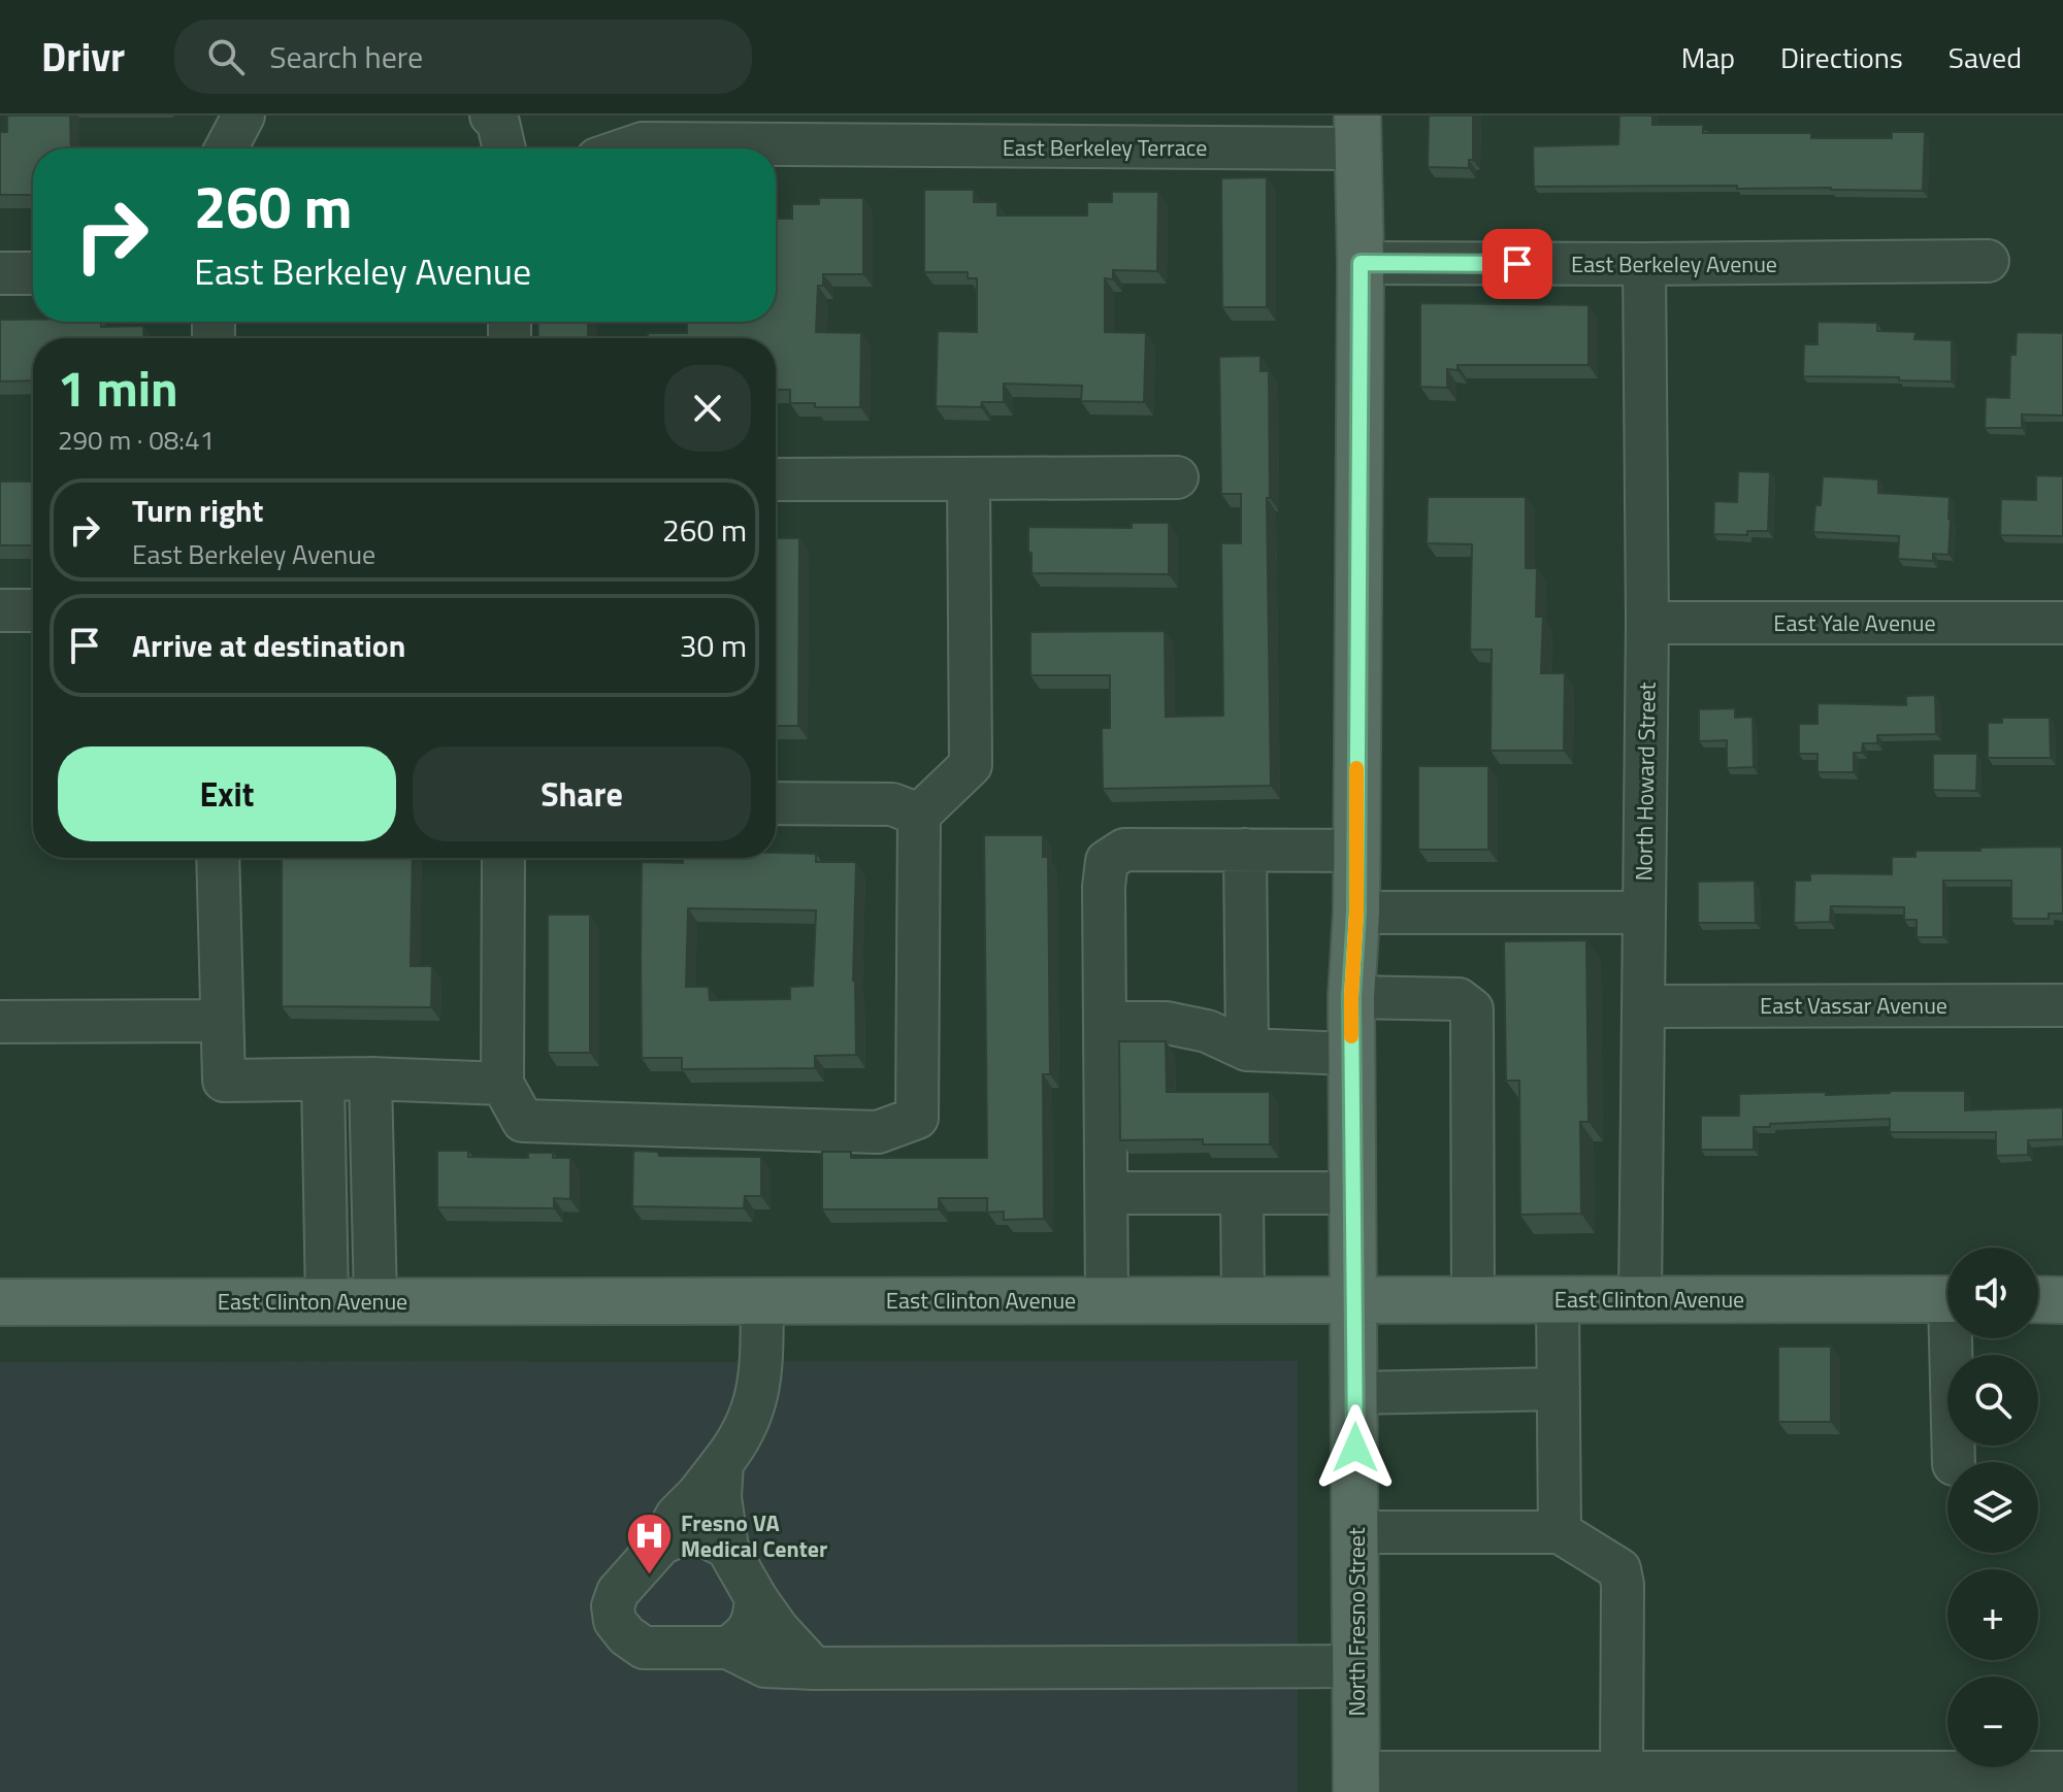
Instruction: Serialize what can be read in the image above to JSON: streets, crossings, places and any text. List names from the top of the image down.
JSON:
{
  "streets": {
    "main road": ["East Clinton Avenue", "North Fresno Street"],
    "street": [
      "East Berkeley Terrace",
      "East Berkeley Avenue",
      "East Yale Avenue",
      "North Howard Street",
      "East Vassar Avenue"
    ]
  },
  "crossings": [
    ["East Berkeley Terrace", "North Fresno Street"],
    ["East Berkeley Avenue", "North Howard Street"],
    ["East Berkeley Avenue", "North Fresno Street"],
    ["East Yale Avenue", "North Howard Street"],
    ["North Howard Street", "East Vassar Avenue"],
    ["North Howard Street", "East Clinton Avenue"],
    ["East Clinton Avenue", "North Fresno Street"]
  ],
  "places": {
    "hospital": ["Fresno VA Medical Center"]
  },
  "page": {
    "header": "Drivr",
    "search": "Search here",
    "nav": ["Map", "Directions", "Saved"],
    "turn": ["260 m", "East Berkeley Avenue"],
    "heading": ["1 min", "290 m · 08:41"],
    "list": [
      {
        "name": "Turn right",
        "note": "East Berkeley Avenue",
        "value": "260 m"
      },
      {
        "name": "Arrive at destination",
        "value": "30 m"
      }
    ],
    "buttons": ["Exit", "Share"],
    "map_buttons": ["+", "−"]
  }
}
